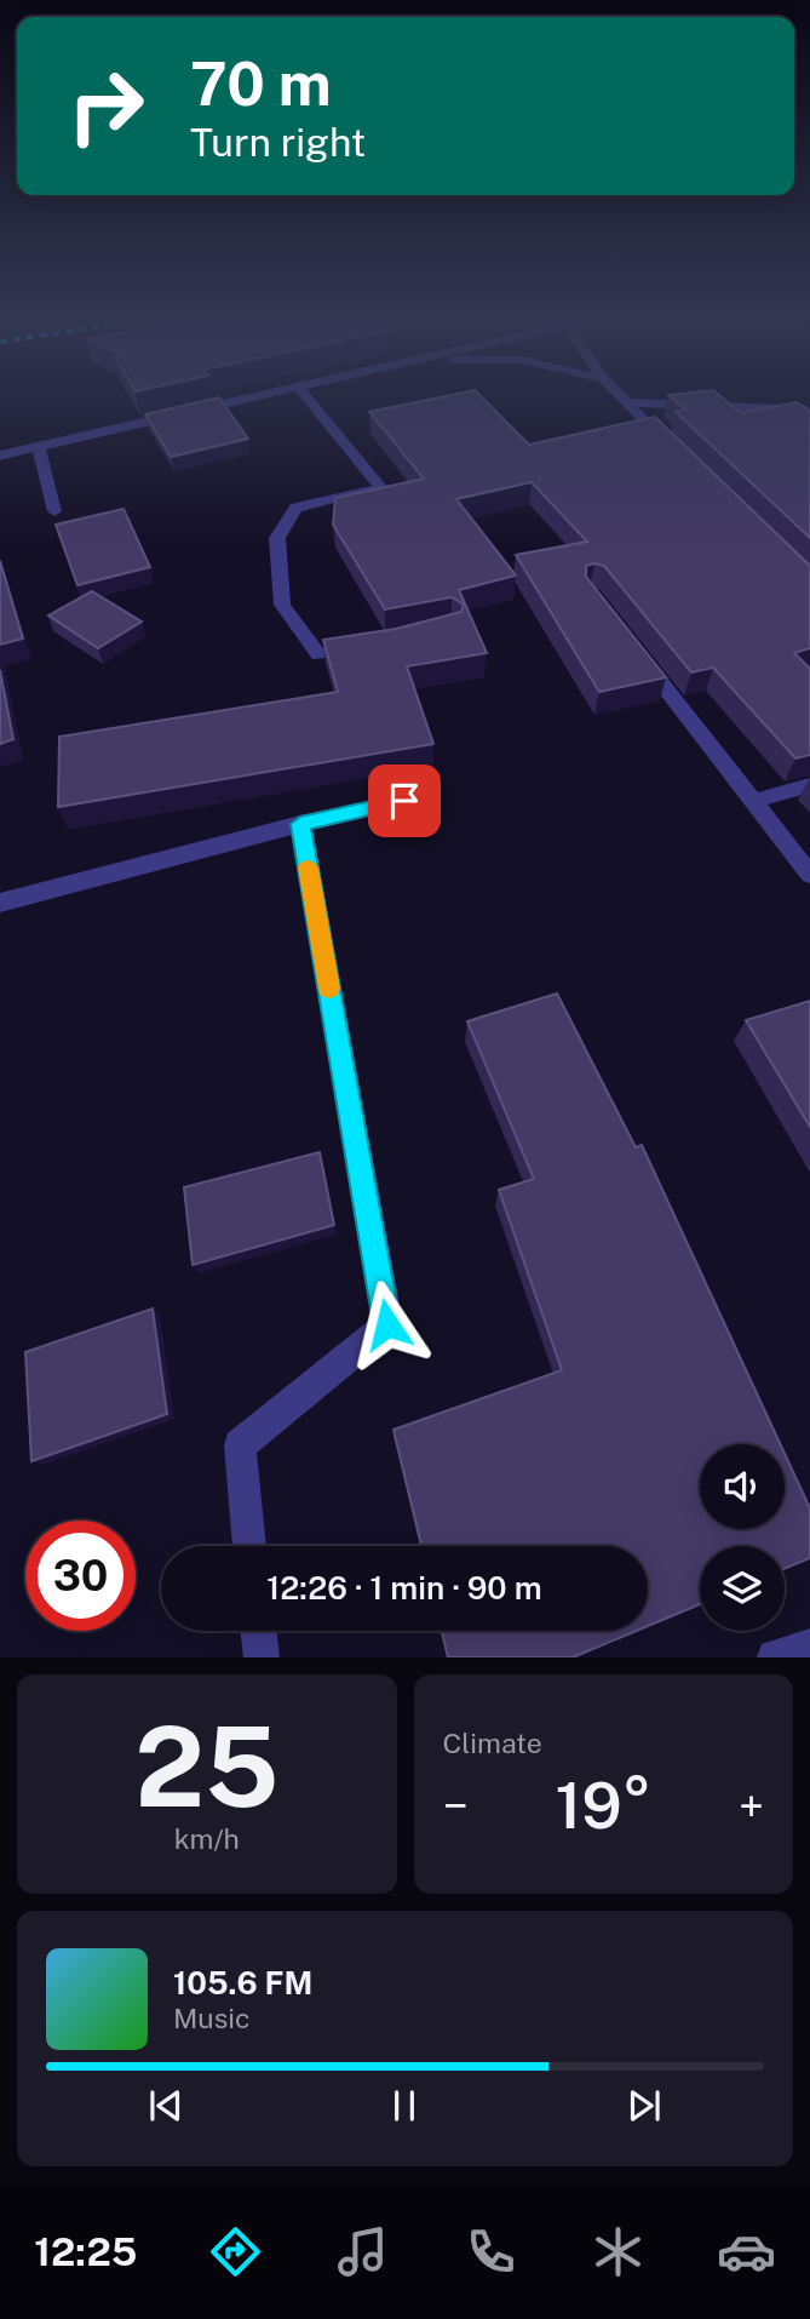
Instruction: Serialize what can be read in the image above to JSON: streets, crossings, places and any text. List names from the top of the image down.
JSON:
{
  "page": {
    "turn": ["70 m", "Turn right"],
    "limit": "30",
    "trip": "12:26 · 1 min · 90 m",
    "tile": [
      ["25", "km/h"],
      "Climate"
    ],
    "heat": ["−", "19°", "+"],
    "song": ["105.6 FM", "Music"],
    "tabs": "12:25"
  }
}
